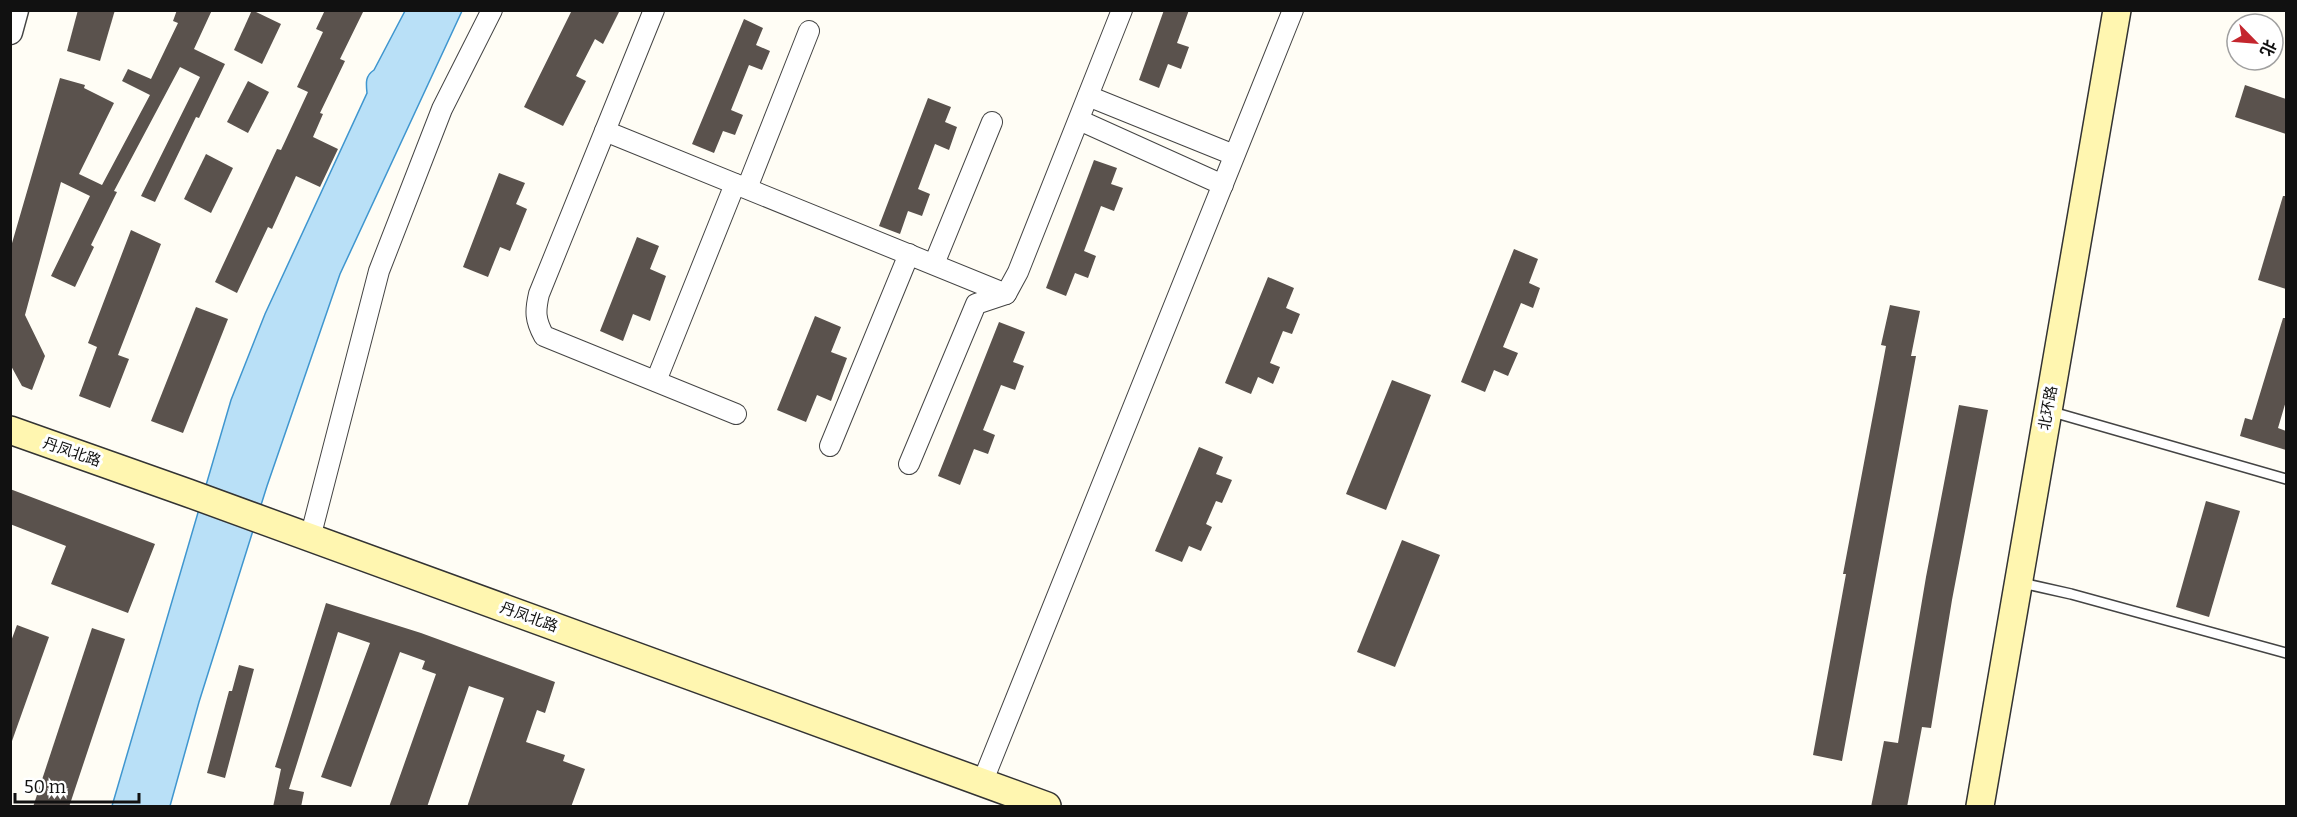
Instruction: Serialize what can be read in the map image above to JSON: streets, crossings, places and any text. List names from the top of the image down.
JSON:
{
  "streets": {
    "main road": ["北环路", "丹凤北路"]
  },
  "scale_bar": "50 m",
  "north": "bottom right"
}
